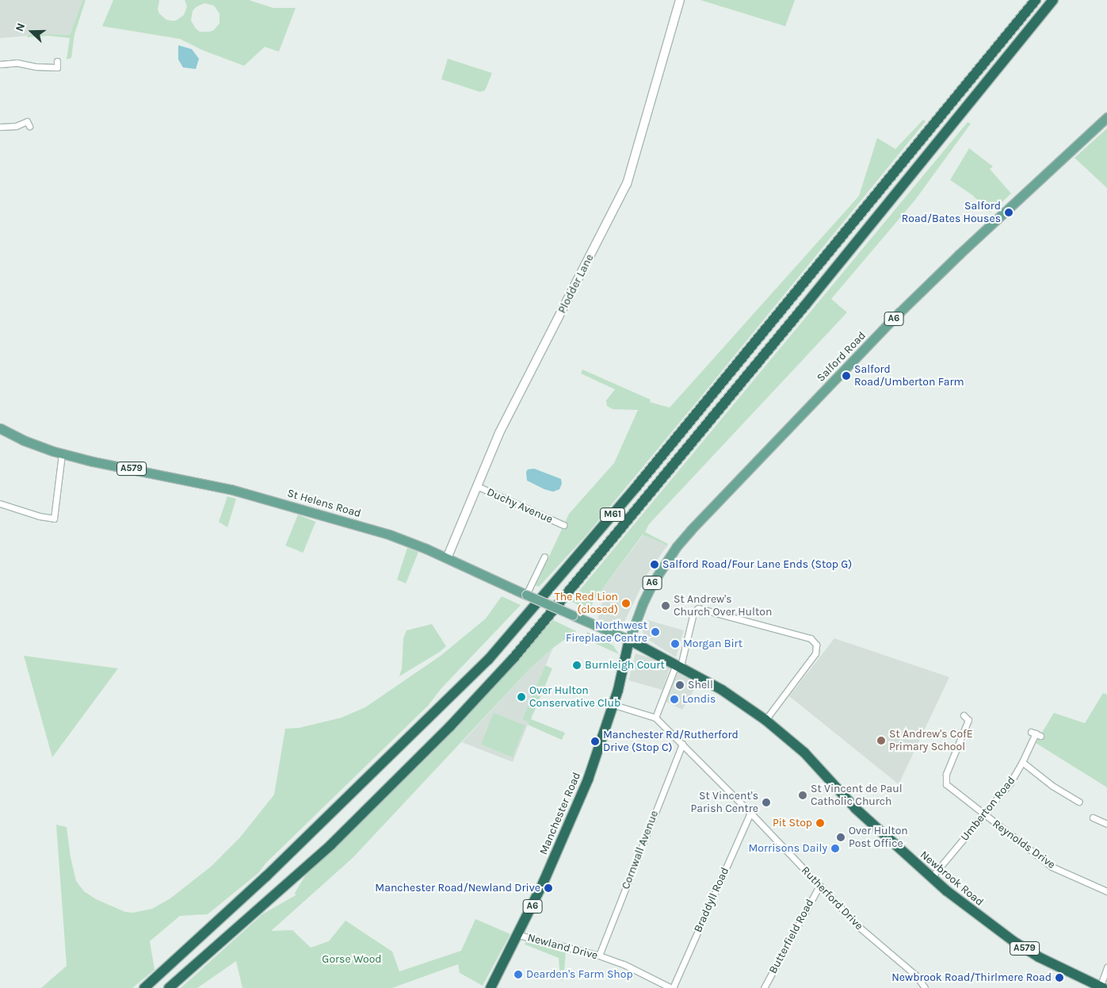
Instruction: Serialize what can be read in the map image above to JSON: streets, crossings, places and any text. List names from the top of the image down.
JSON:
{
  "streets": {
    "highway": [
      "A6",
      "A579",
      "M61",
      "Manchester Road",
      "Newbrook Road"
    ],
    "main road": ["Plodder Lane", "Salford Road", "St Helens Road"],
    "street": [
      "Duchy Avenue",
      "Umberton Road",
      "Reynolds Drive",
      "Cornwall Avenue",
      "Rutherford Drive",
      "Braddyll Road",
      "Butterfield Road",
      "Newland Drive"
    ]
  },
  "crossings": [
    ["Plodder Lane", "St Helens Road"],
    ["Plodder Lane", "Duchy Avenue"],
    ["Salford Road", "St Helens Road"],
    ["Salford Road", "Manchester Road"],
    ["Salford Road", "Newbrook Road"],
    ["St Helens Road", "Manchester Road"],
    ["St Helens Road", "Newbrook Road"],
    ["Umberton Road", "Reynolds Drive"],
    ["Umberton Road", "Newbrook Road"],
    ["Manchester Road", "Newbrook Road"],
    ["Manchester Road", "Newland Drive"],
    ["Cornwall Avenue", "Rutherford Drive"],
    ["Cornwall Avenue", "Newland Drive"],
    ["Rutherford Drive", "Braddyll Road"],
    ["Rutherford Drive", "Butterfield Road"],
    ["Braddyll Road", "Newland Drive"]
  ],
  "parks": ["Gorse Wood"],
  "places": [
    "Salford Road/Bates Houses",
    "Salford Road/Umberton Farm",
    "Salford Road/Four Lane Ends (Stop G)",
    "The Red Lion (closed)",
    "St Andrew's Church Over Hulton",
    "Northwest Fireplace Centre",
    "Morgan Birt",
    "Burnleigh Court",
    "Shell",
    "Over Hulton Conservative Club",
    "Londis",
    "St Andrew's CofE Primary School",
    "Manchester Rd/Rutherford Drive (Stop C)",
    "St Vincent de Paul Catholic Church",
    "St Vincent's Parish Centre",
    "Pit Stop",
    "Over Hulton Post Office",
    "Morrisons Daily",
    "Manchester Road/Newland Drive",
    "Dearden's Farm Shop",
    "Newbrook Road/Thirlmere Road"
  ],
  "north": "left"
}
